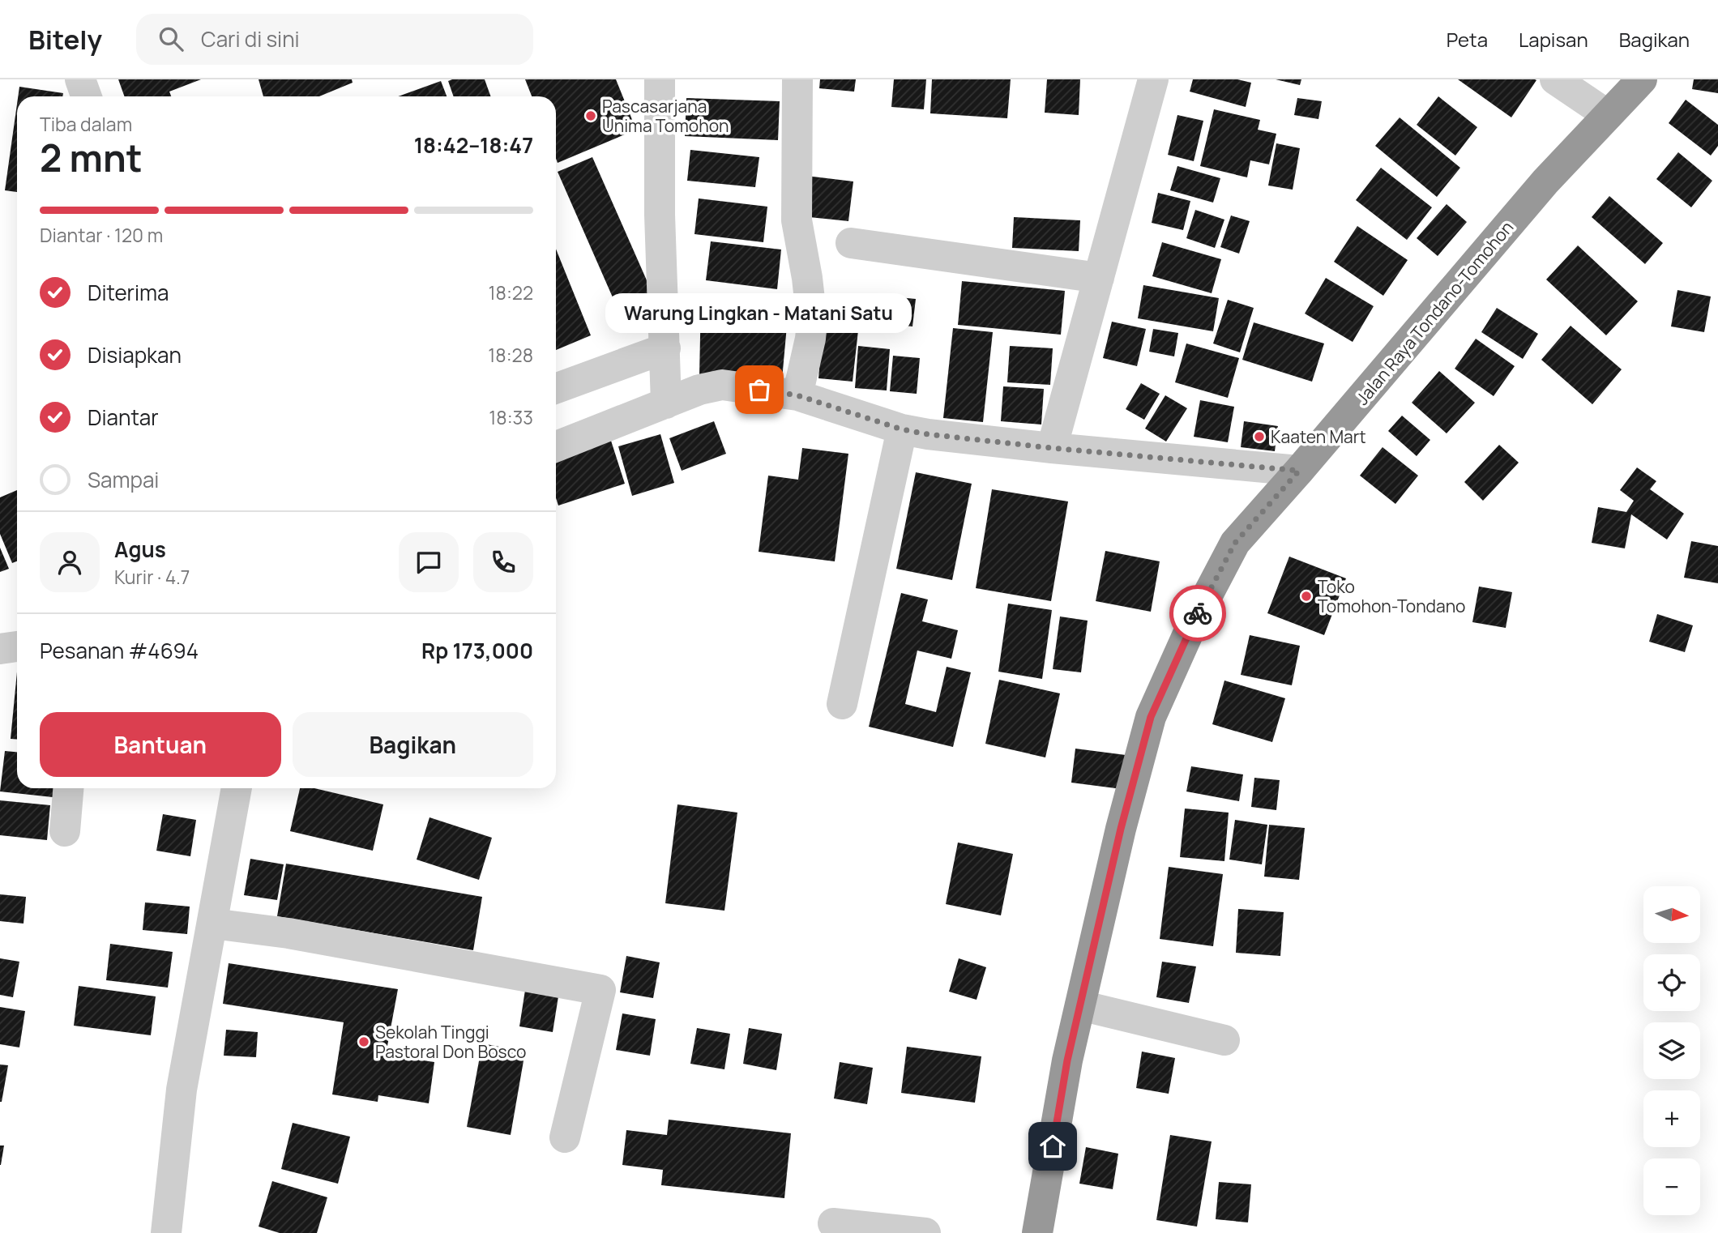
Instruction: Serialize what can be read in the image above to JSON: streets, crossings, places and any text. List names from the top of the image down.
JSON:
{
  "streets": {
    "highway": ["Jalan Raya Tondano-Tomohon"]
  },
  "places": [
    "Pascasarjana Unima Tomohon",
    "Warung Lingkan - Matani Satu",
    "Kaaten Mart",
    "Toko Tomohon-Tondano",
    "Sekolah Tinggi Pastoral Don Bosco"
  ],
  "north": "right",
  "page": {
    "header": "Bitely",
    "search": "Cari di sini",
    "nav": ["Peta", "Lapisan", "Bagikan"],
    "heading": ["2 mnt", "Tiba dalam", "18:42–18:47"],
    "panel": [
      "Agus",
      "Kurir · 4.7",
      "Pesanan #4694",
      "Rp 173,000"
    ],
    "bar": "Diantar · 120 m",
    "list": [
      ["Diterima", "18:22"],
      ["Disiapkan", "18:28"],
      ["Diantar", "18:33"],
      "Sampai"
    ],
    "bubble": "Warung Lingkan - Matani Satu",
    "buttons": ["Bantuan", "Bagikan"],
    "map_buttons": ["+", "−"]
  }
}
